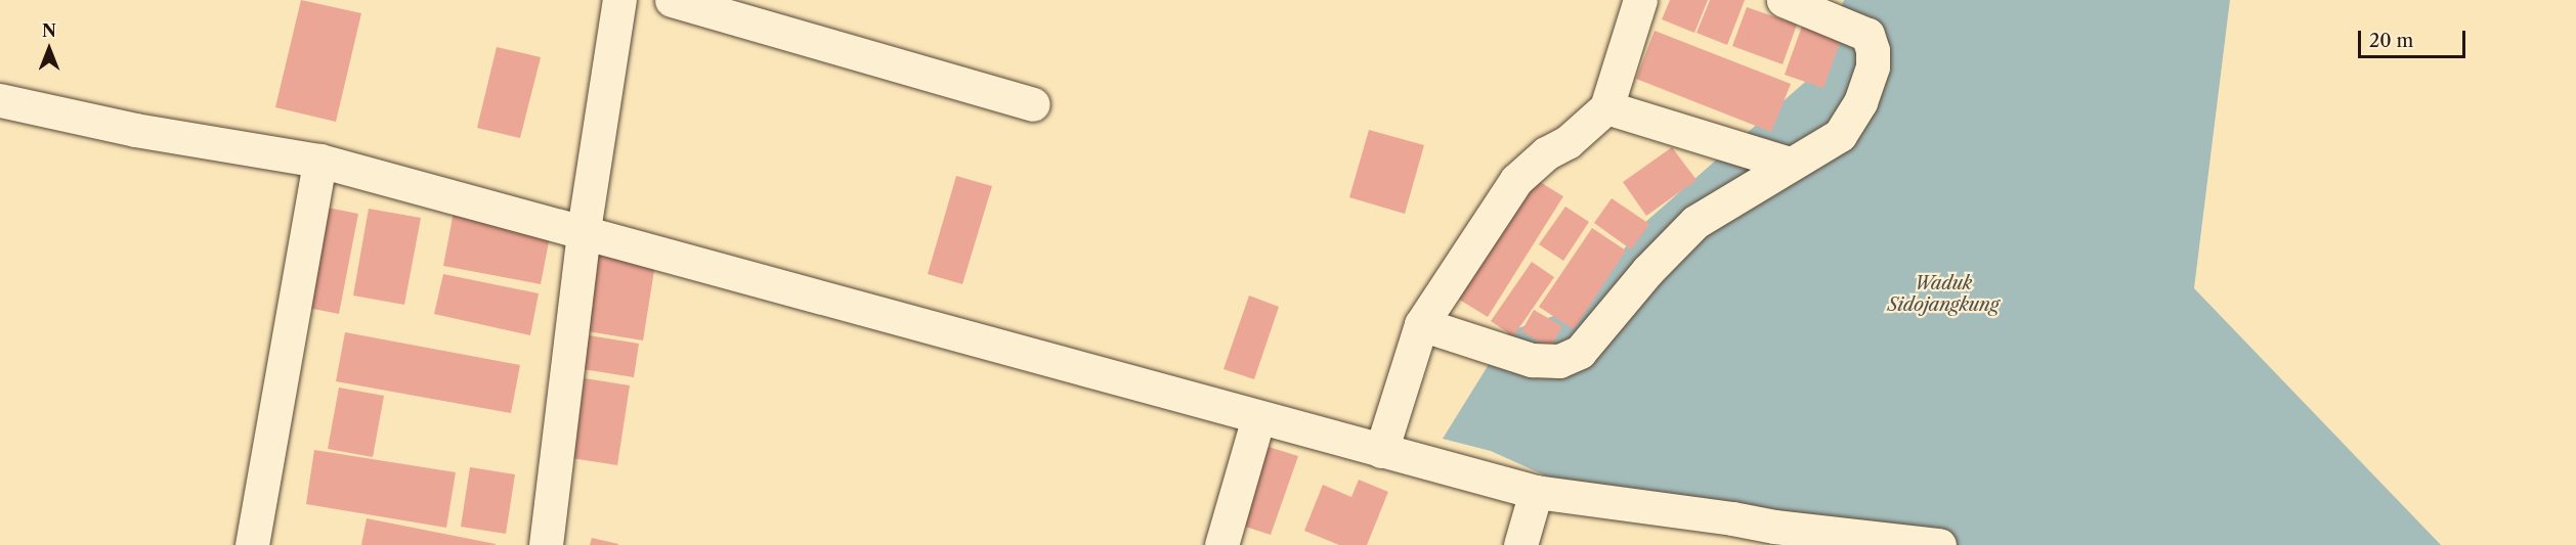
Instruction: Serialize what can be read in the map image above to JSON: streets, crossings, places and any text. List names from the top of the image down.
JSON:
{
  "water": ["Waduk Sidojangkung"],
  "scale_bar": "20 m",
  "north": "top"
}
